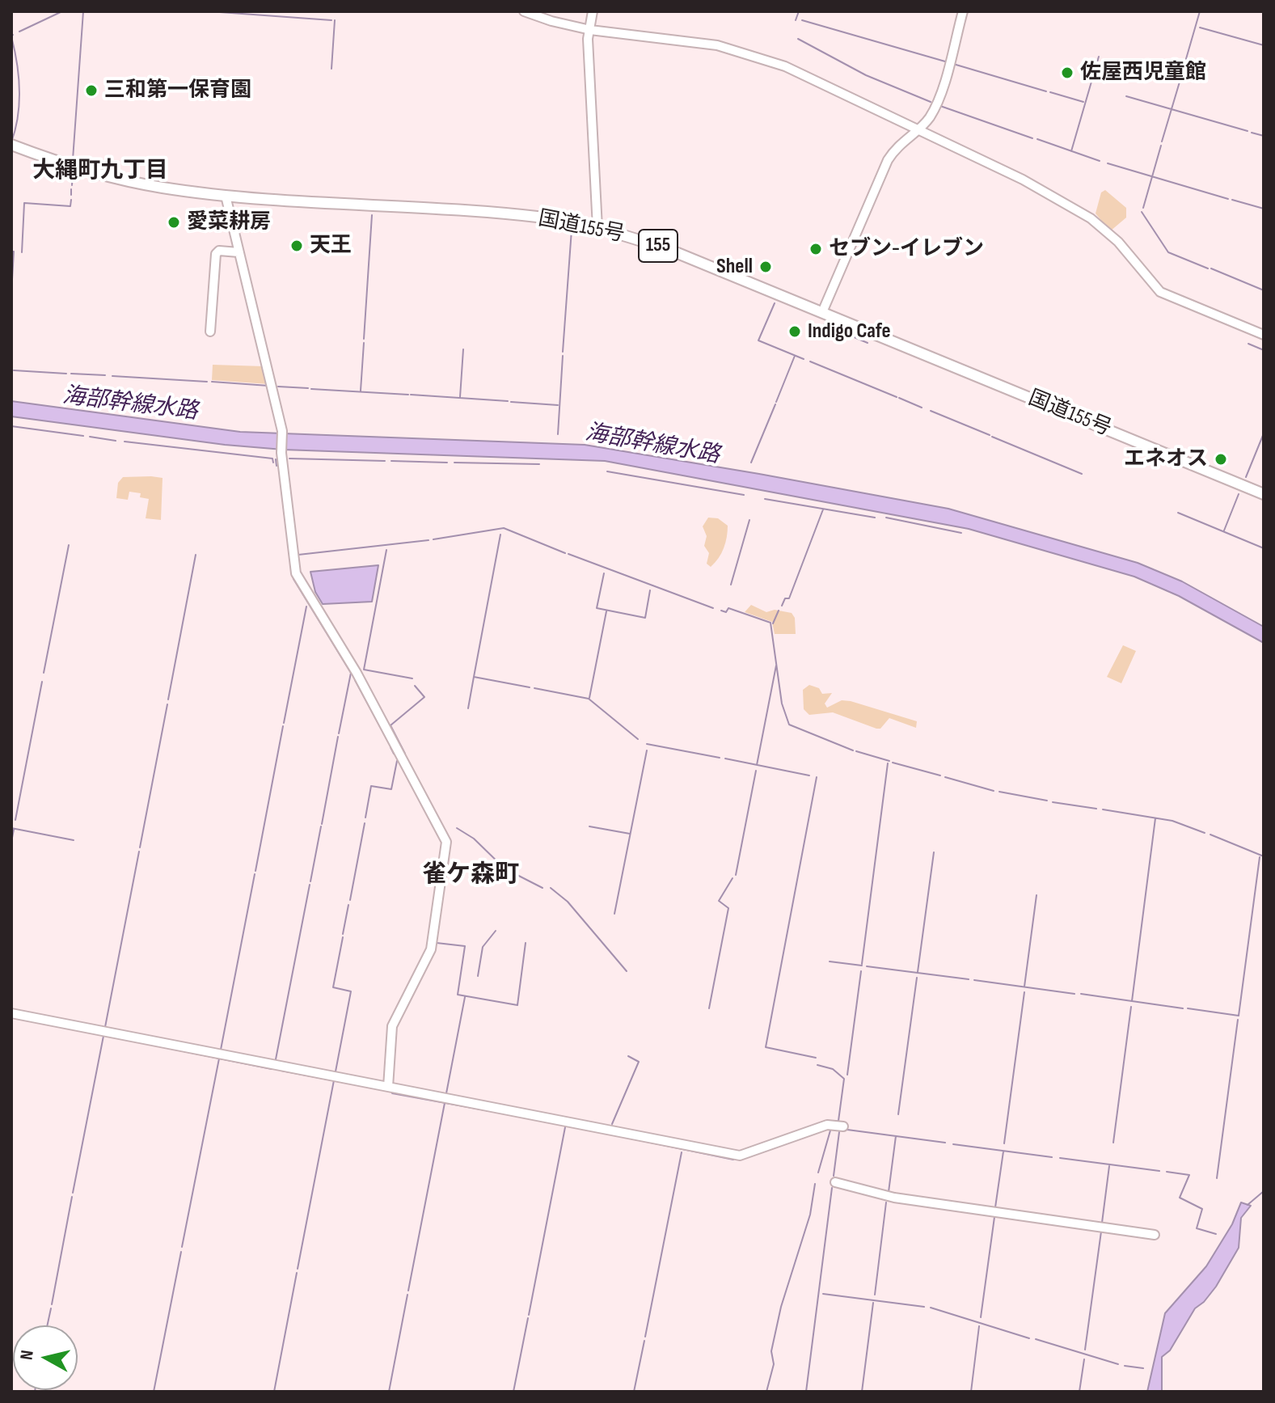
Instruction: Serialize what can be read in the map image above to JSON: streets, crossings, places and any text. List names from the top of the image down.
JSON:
{
  "streets": {
    "highway": ["国道155号", "155"]
  },
  "districts": ["大縄町九丁目", "雀ケ森町"],
  "water": ["海部幹線水路"],
  "places": [
    "佐屋西児童館",
    "三和第一保育園",
    "愛菜耕房",
    "天王",
    "セブン-イレブン",
    "Shell",
    "Indigo Cafe",
    "エネオス"
  ],
  "north": "left"
}
